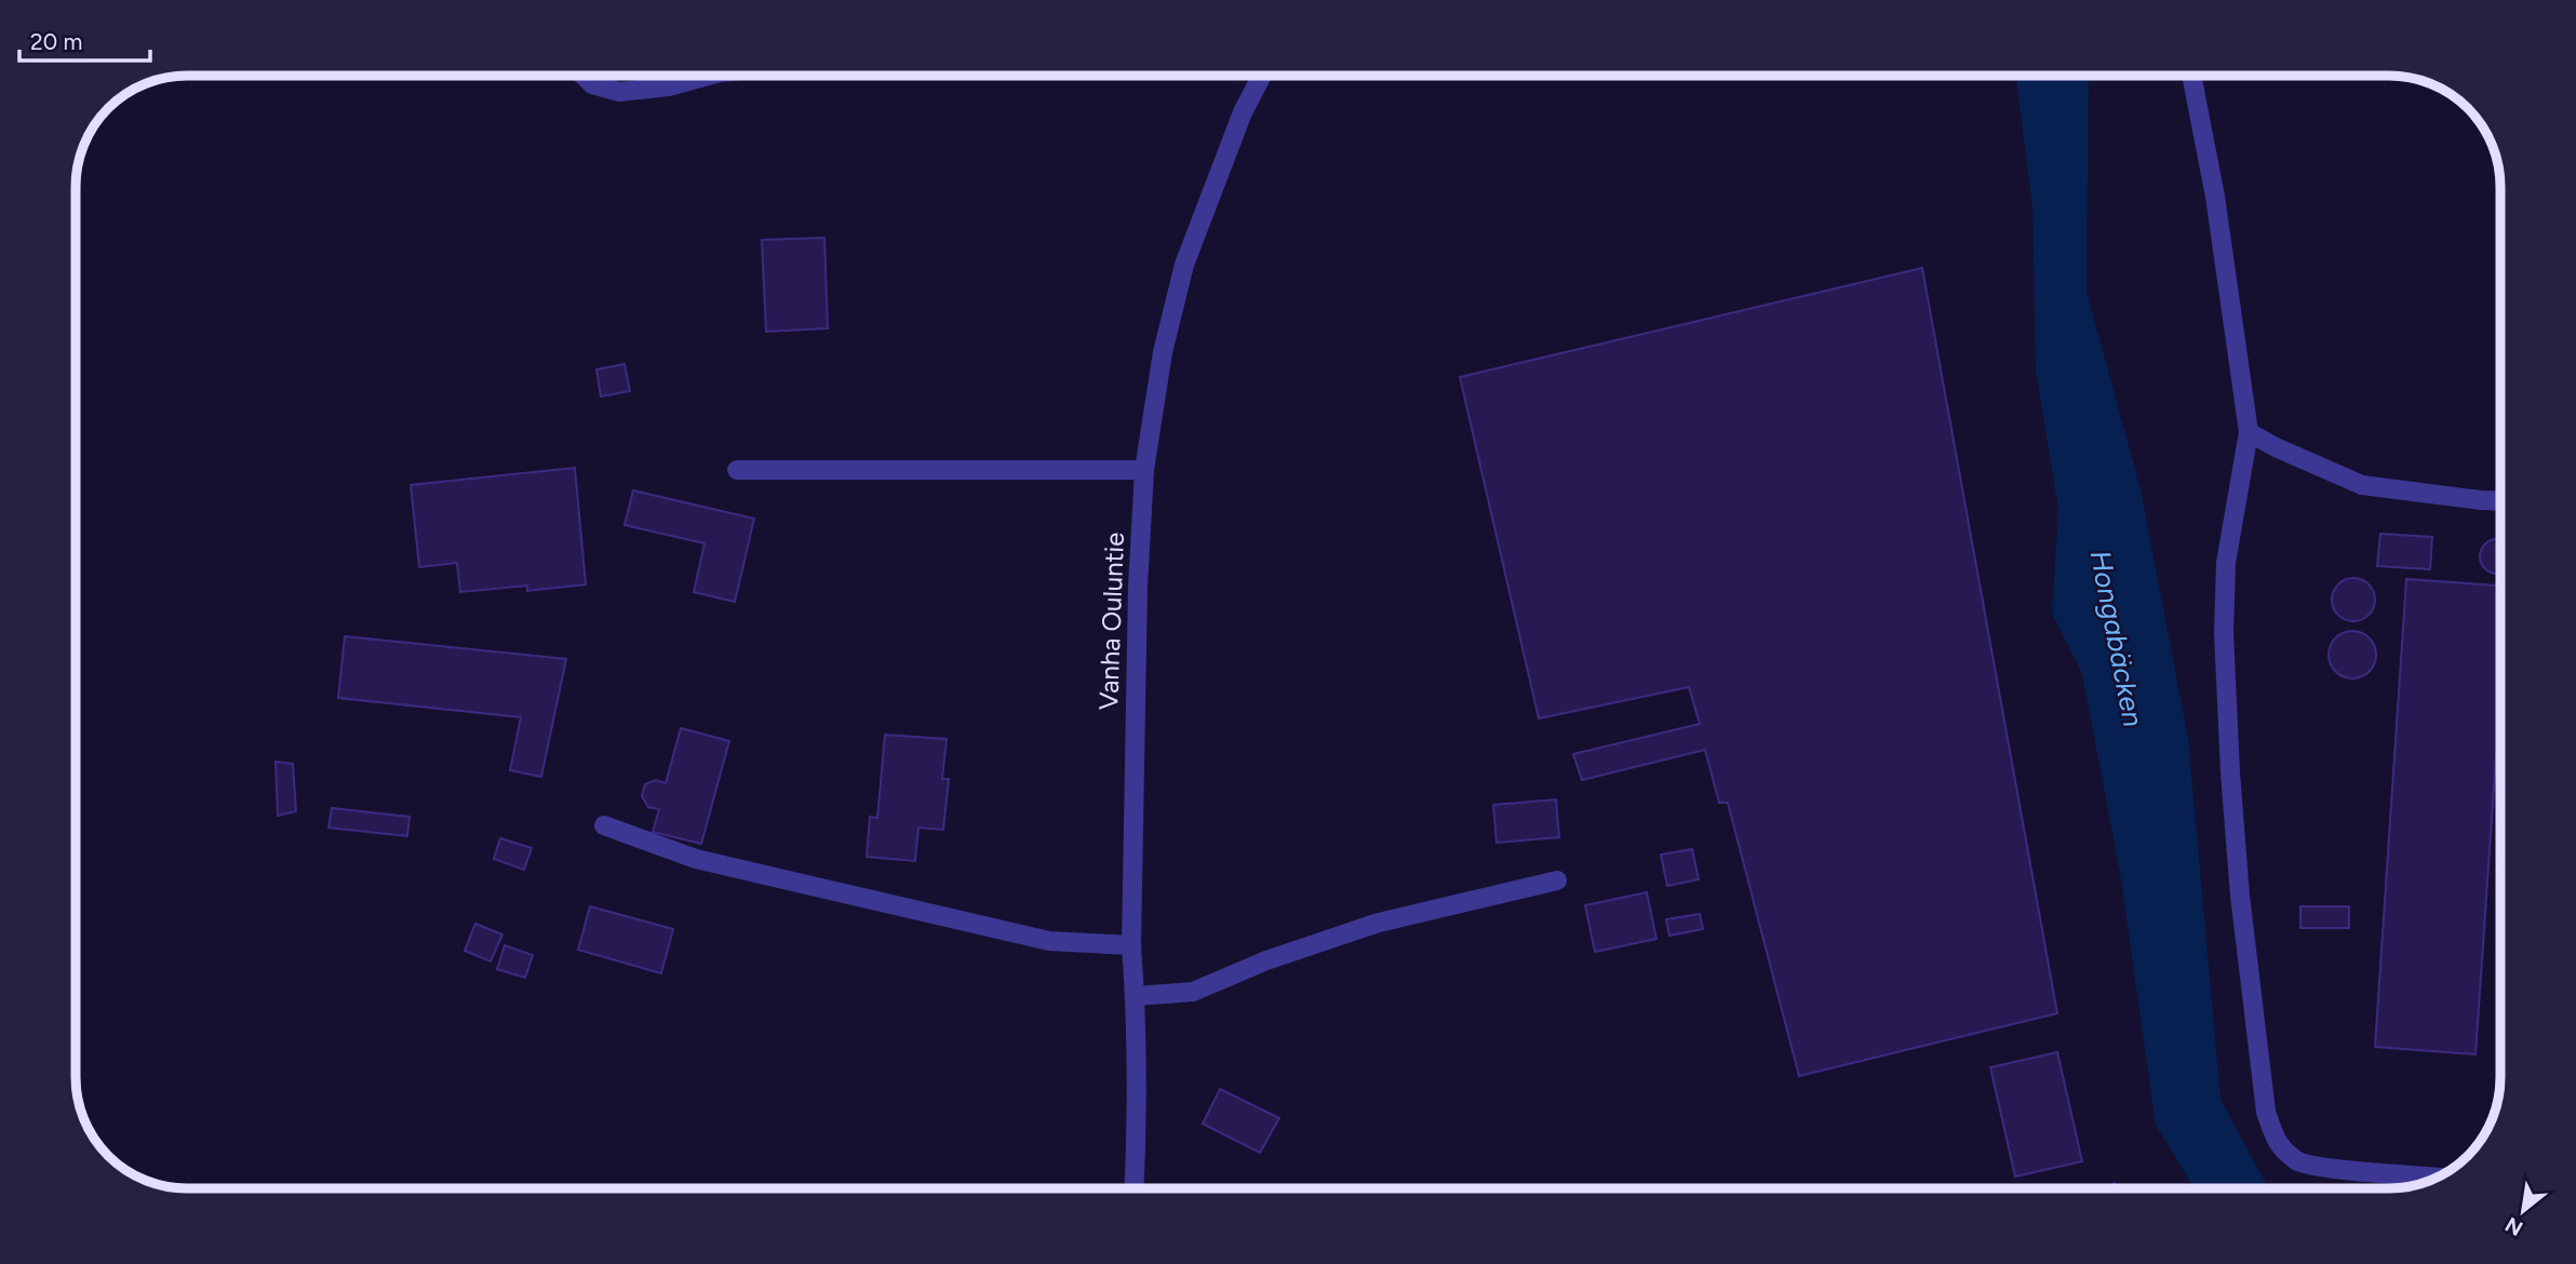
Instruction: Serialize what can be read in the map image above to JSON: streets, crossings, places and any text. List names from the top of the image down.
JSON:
{
  "streets": {
    "street": ["Vanha Ouluntie"]
  },
  "water": ["Hongabäcken"],
  "scale_bar": "20 m",
  "north": "bottom left"
}
